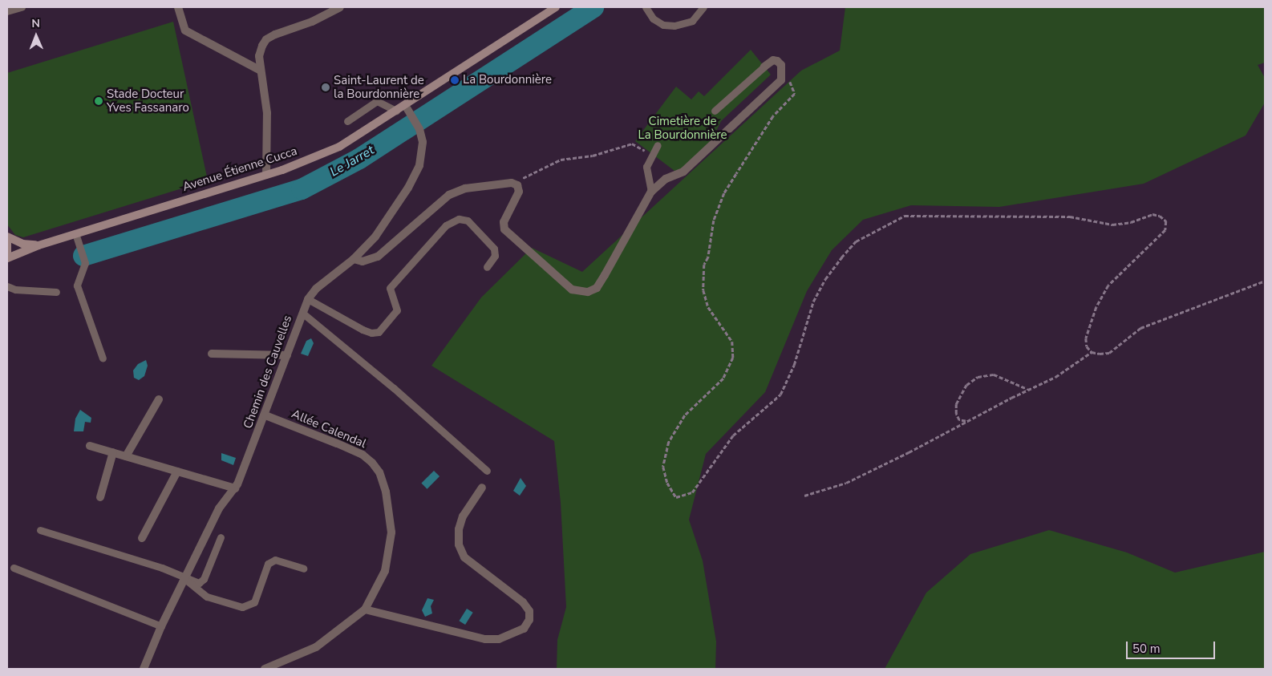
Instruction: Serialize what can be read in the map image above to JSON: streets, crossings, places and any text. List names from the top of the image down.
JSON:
{
  "streets": {
    "main road": ["Avenue Étienne Cucca"],
    "street": ["Chemin des Cauvelles", "Allée Calendal"]
  },
  "crossings": [
    ["Avenue Étienne Cucca", "Chemin des Cauvelles"],
    ["Chemin des Cauvelles", "Allée Calendal"]
  ],
  "water": ["Le Jarret"],
  "parks": ["Cimetière de La Bourdonnière"],
  "places": ["La Bourdonnière", "Saint-Laurent de la Bourdonnière", "Stade Docteur Yves Fassanaro"],
  "scale_bar": "50 m",
  "north": "top"
}
